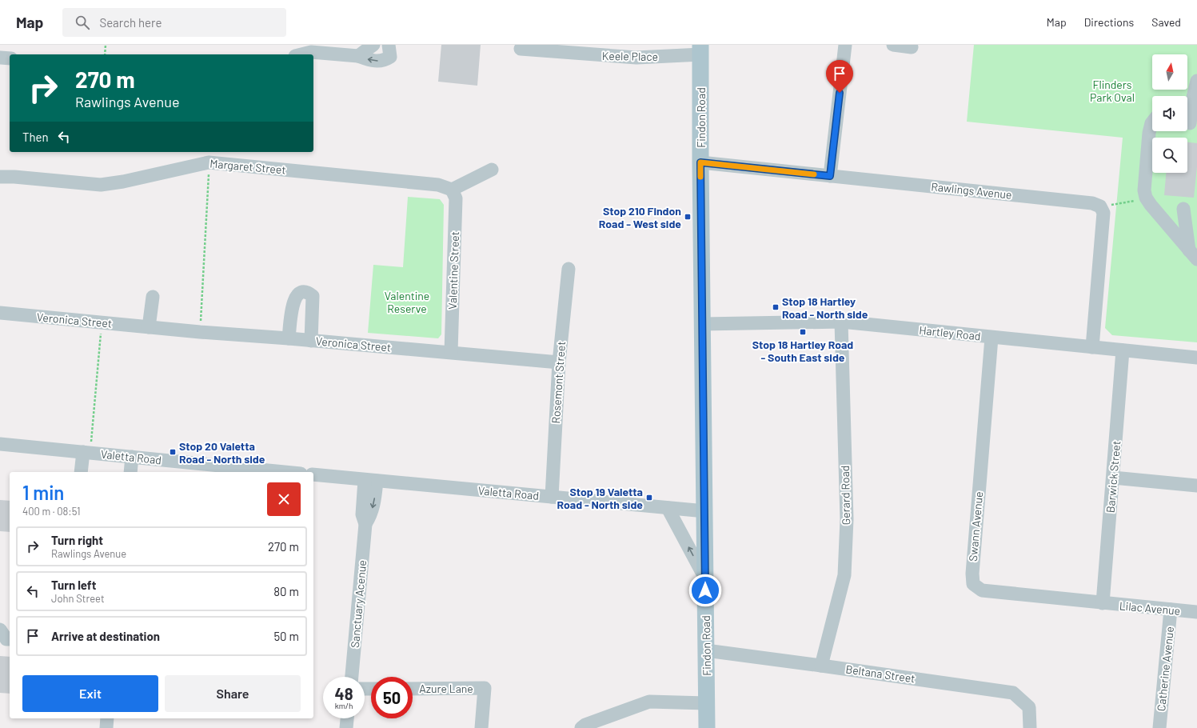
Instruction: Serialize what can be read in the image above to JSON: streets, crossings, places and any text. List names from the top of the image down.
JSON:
{
  "streets": {
    "main road": ["Findon Road"],
    "street": [
      "Keele Place",
      "Margaret Street",
      "Rawlings Avenue",
      "Valentine Street",
      "Veronica Street",
      "Hartley Road",
      "Rosemont Street",
      "Valetta Road",
      "Barwick Street",
      "Gerard Road",
      "Swann Avenue",
      "Sanctuary Acenue",
      "Lilac Avenue",
      "Catherine Avenue",
      "Beltana Street",
      "Azure Lane"
    ]
  },
  "crossings": [
    ["Keele Place", "Findon Road"],
    ["Findon Road", "Rawlings Avenue"],
    ["Findon Road", "Hartley Road"],
    ["Findon Road", "Valetta Road"],
    ["Findon Road", "Beltana Street"],
    ["Margaret Street", "Valentine Street"],
    ["Valentine Street", "Veronica Street"],
    ["Veronica Street", "Rosemont Street"],
    ["Hartley Road", "Barwick Street"],
    ["Hartley Road", "Gerard Road"],
    ["Hartley Road", "Swann Avenue"],
    ["Rosemont Street", "Valetta Road"],
    ["Valetta Road", "Sanctuary Acenue"],
    ["Barwick Street", "Swann Avenue"],
    ["Barwick Street", "Lilac Avenue"],
    ["Gerard Road", "Beltana Street"],
    ["Swann Avenue", "Lilac Avenue"],
    ["Lilac Avenue", "Catherine Avenue"]
  ],
  "parks": ["Flinders Park Oval", "Valentine Reserve"],
  "places": {
    "transit": [
      "Stop 210 Findon Road - West side",
      "Stop 18 Hartley Road - North side",
      "Stop 18 Hartley Road - South East side",
      "Stop 20 Valetta Road - North side",
      "Stop 19 Valetta Road - North side"
    ]
  },
  "north": "top",
  "page": {
    "header": "Map",
    "search": "Search here",
    "nav": ["Map", "Directions", "Saved"],
    "turn": ["270 m", "Rawlings Avenue"],
    "then": "Then",
    "heading": ["1 min", "400 m · 08:51"],
    "list": [
      {
        "name": "Turn right",
        "note": "Rawlings Avenue",
        "value": "270 m"
      },
      {
        "name": "Turn left",
        "note": "John Street",
        "value": "80 m"
      },
      {
        "name": "Arrive at destination",
        "value": "50 m"
      }
    ],
    "buttons": ["Exit", "Share"],
    "speed": "48 km/h",
    "limit": "50"
  }
}
